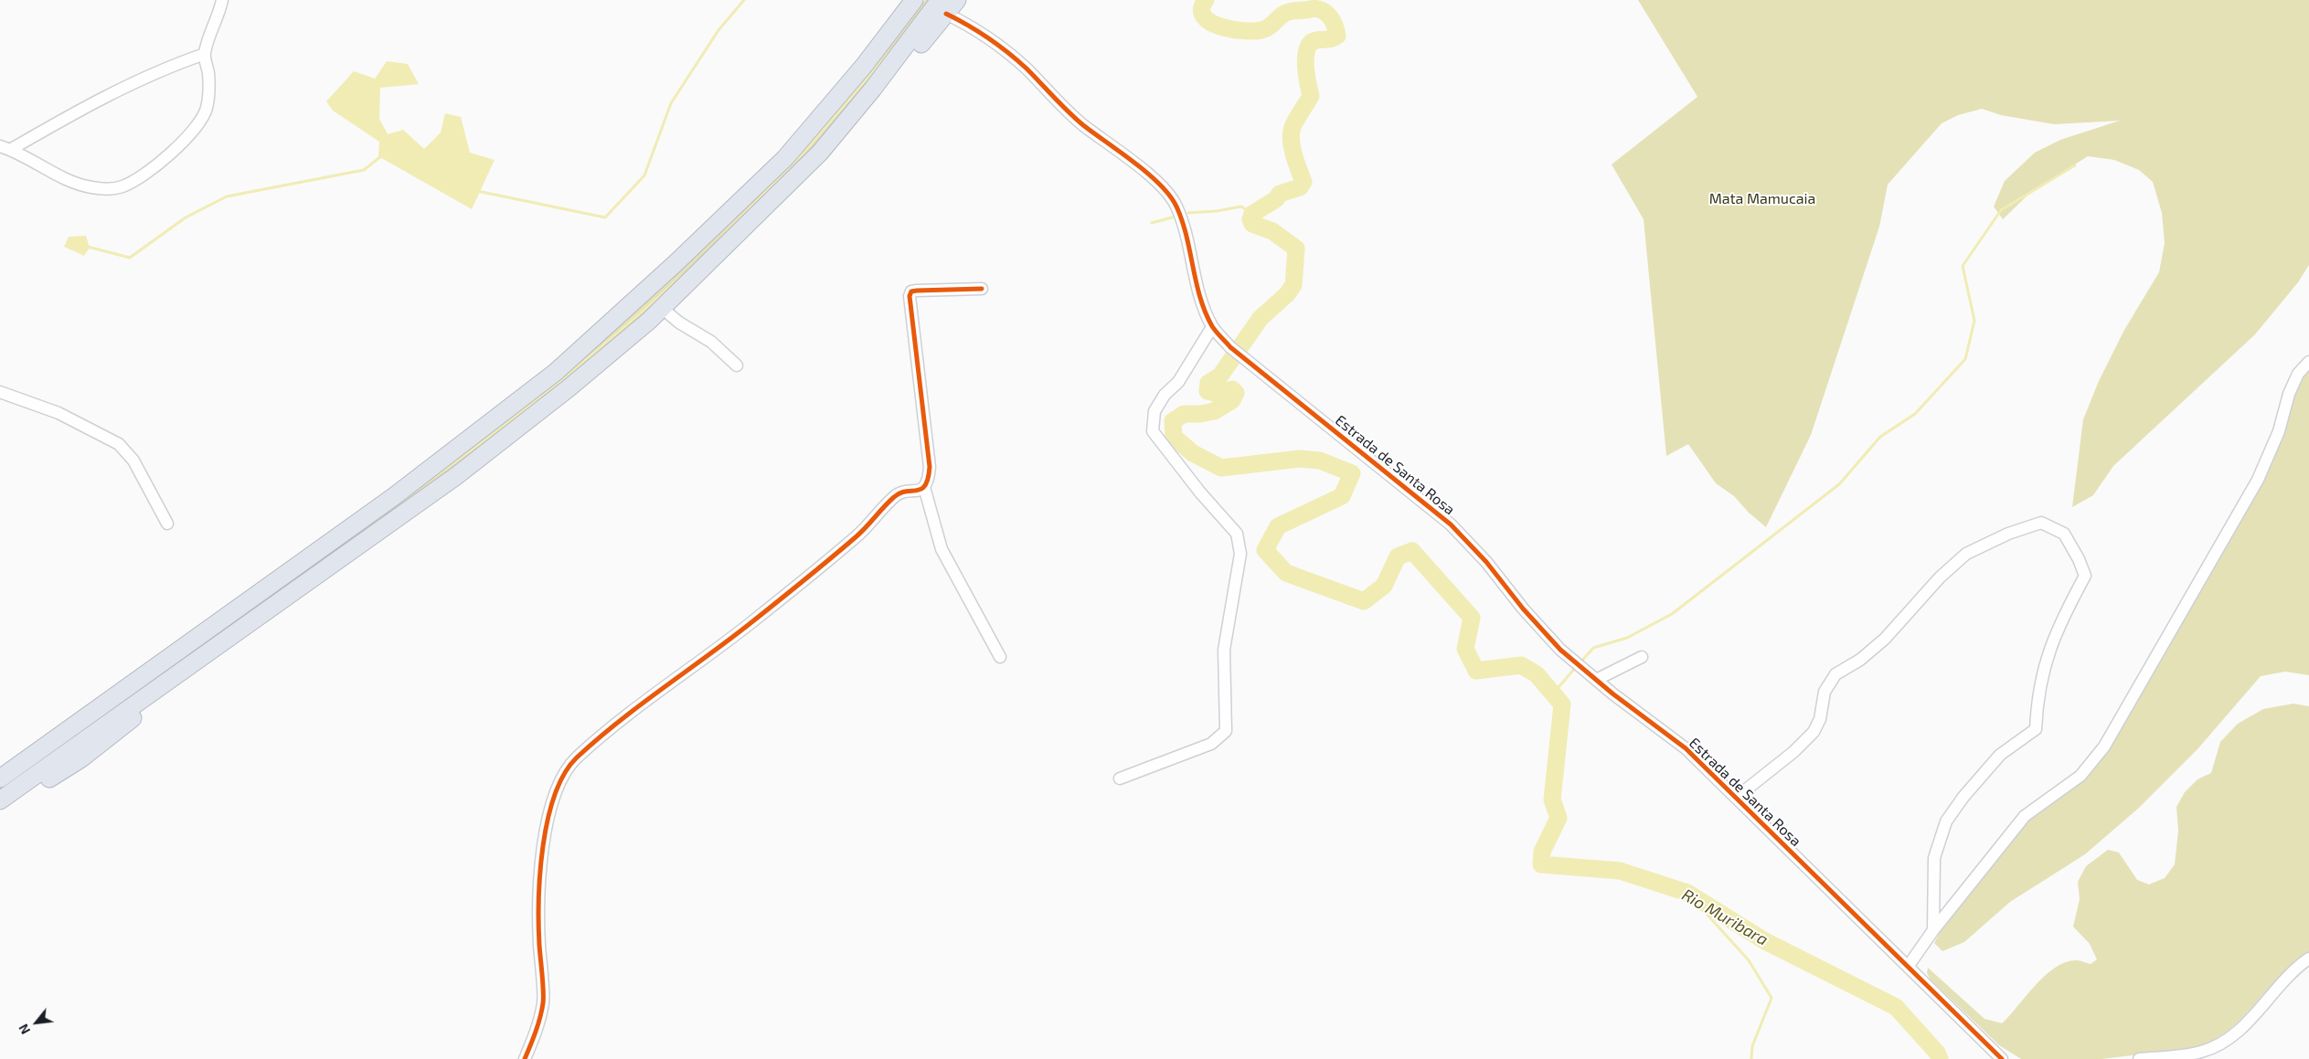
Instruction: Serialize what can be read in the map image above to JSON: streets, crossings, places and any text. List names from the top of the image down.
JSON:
{
  "streets": {
    "street": ["Estrada de Santa Rosa"]
  },
  "water": ["Rio Muribara"],
  "parks": ["Mata Mamucaia"],
  "north": "bottom left"
}
